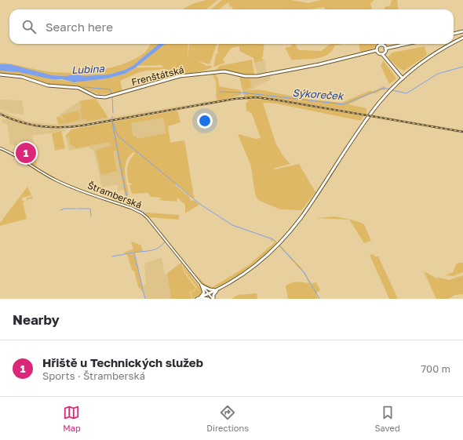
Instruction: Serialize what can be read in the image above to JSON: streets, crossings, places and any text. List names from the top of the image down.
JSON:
{
  "streets": {
    "main road": ["Frenštátská"],
    "street": ["Štramberská"]
  },
  "water": ["Lubina", "Sýkoreček"],
  "page": {
    "search": "Search here",
    "pins": "1",
    "heading": "Nearby",
    "list": [
      {
        "mark": "1",
        "name": "Hřiště u Technických služeb",
        "note": "Sports · Štramberská",
        "value": "700 m"
      }
    ],
    "nav": ["Map", "Directions", "Saved"]
  }
}
